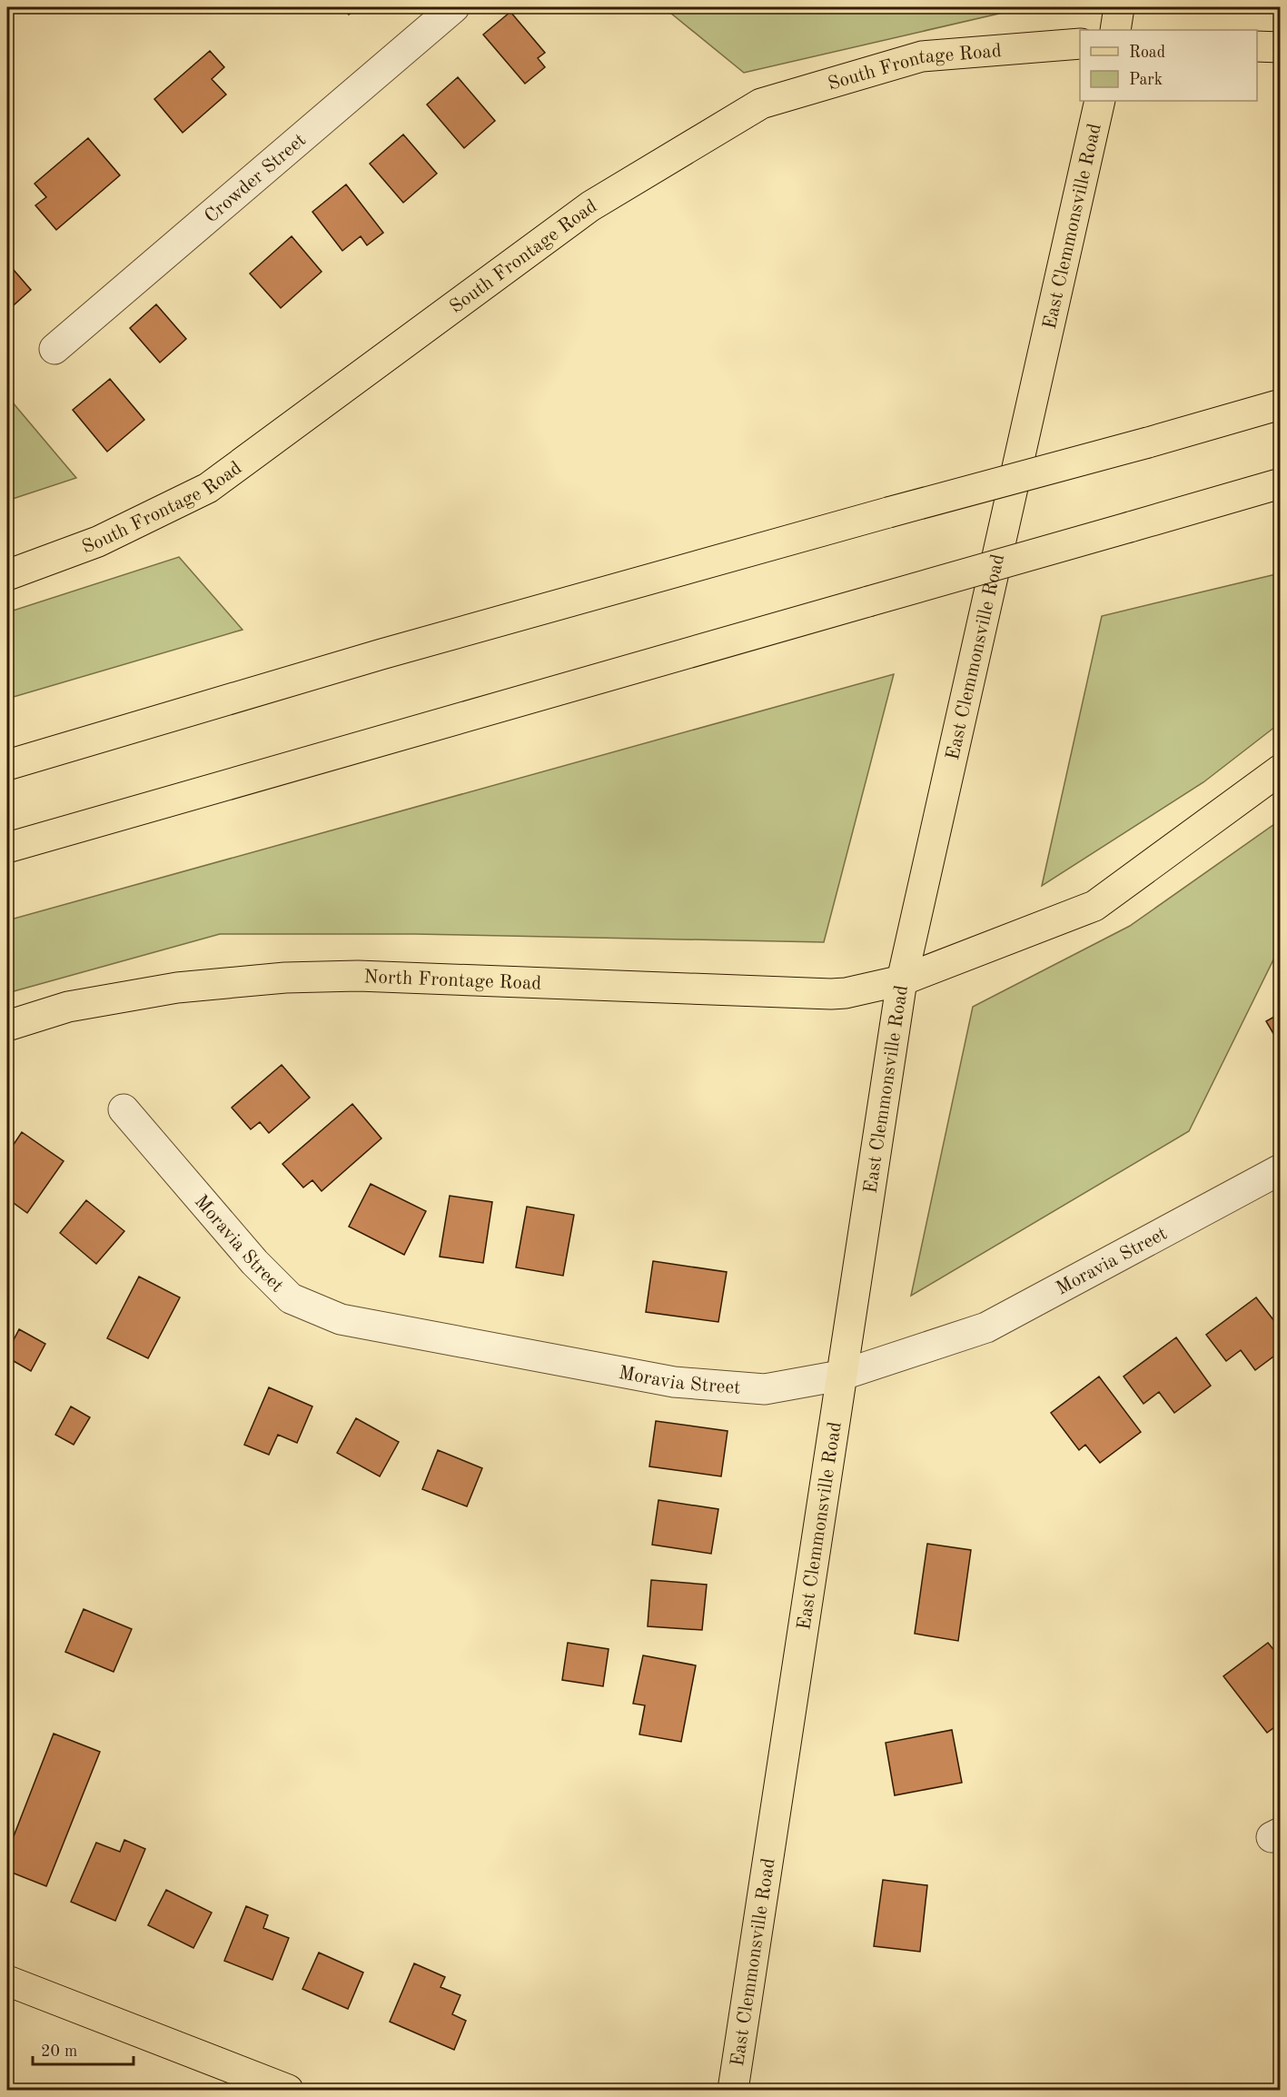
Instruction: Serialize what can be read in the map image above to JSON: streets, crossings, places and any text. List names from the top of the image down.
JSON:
{
  "streets": {
    "main road": ["South Frontage Road", "East Clemmonsville Road", "North Frontage Road"],
    "street": ["Crowder Street", "Moravia Street"]
  },
  "crossings": [
    ["East Clemmonsville Road", "North Frontage Road"],
    ["East Clemmonsville Road", "Moravia Street"]
  ],
  "legend": ["Road", "Park"],
  "scale_bar": "20 m"
}
